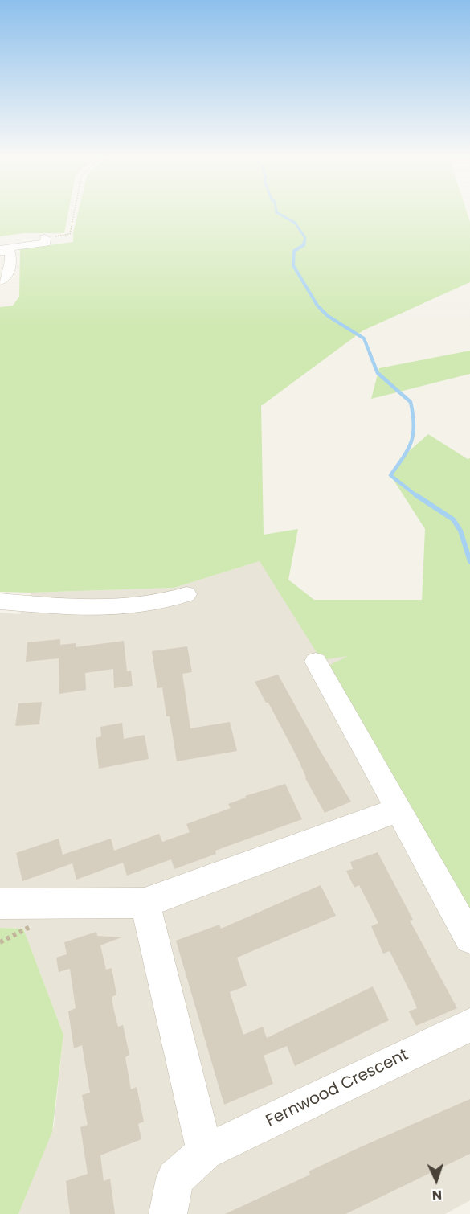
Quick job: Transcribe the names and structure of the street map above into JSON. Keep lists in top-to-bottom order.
{
  "streets": {
    "street": ["Fernwood Crescent"]
  },
  "north": "bottom"
}
